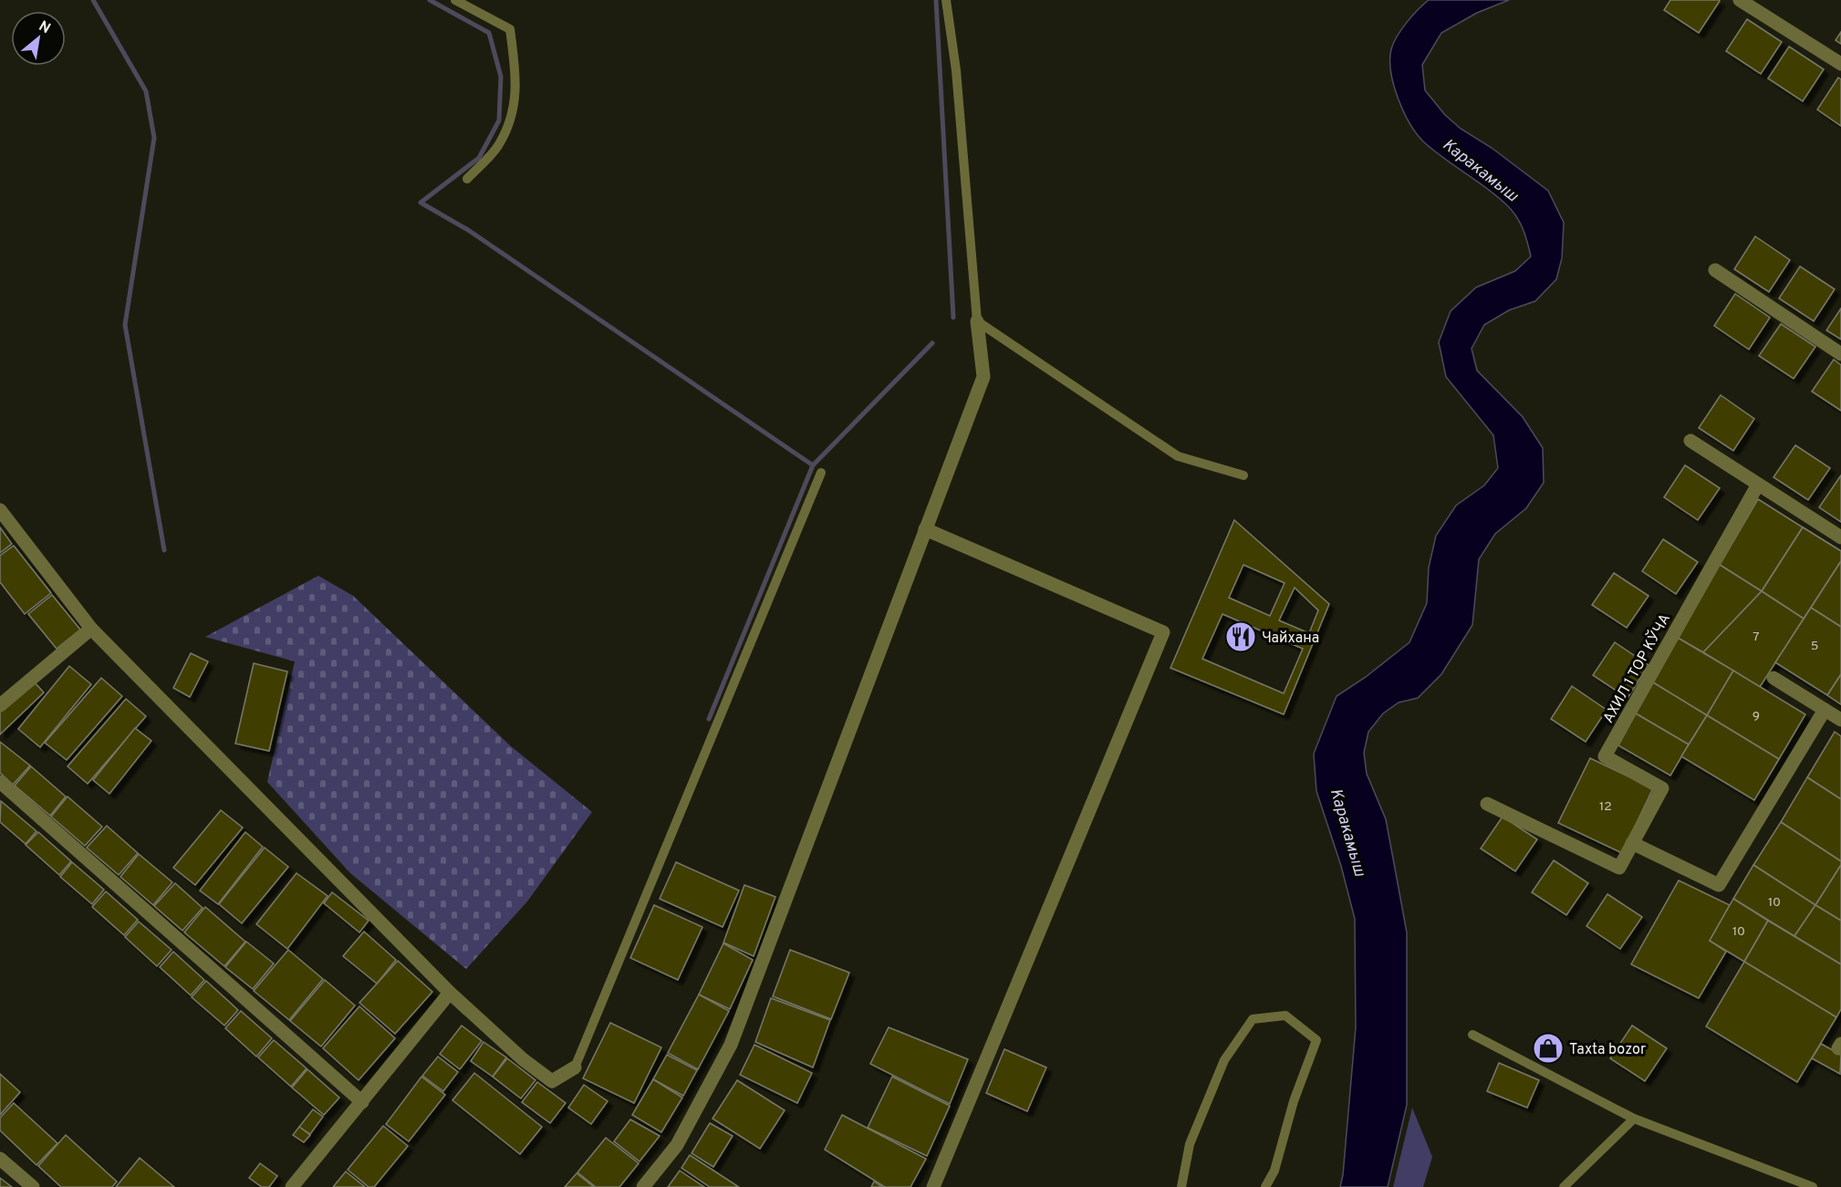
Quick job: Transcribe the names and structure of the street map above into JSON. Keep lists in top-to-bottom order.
{
  "streets": {
    "street": ["АХИЛ 1 ТОР КЎЧА"]
  },
  "water": ["Каракамыш"],
  "places": {
    "restaurant": ["Чайхана"],
    "shop": ["Taxta bozor"]
  },
  "house_numbers": [
    "7",
    "5",
    "9",
    "12",
    "10",
    "10"
  ],
  "north": "top right"
}
